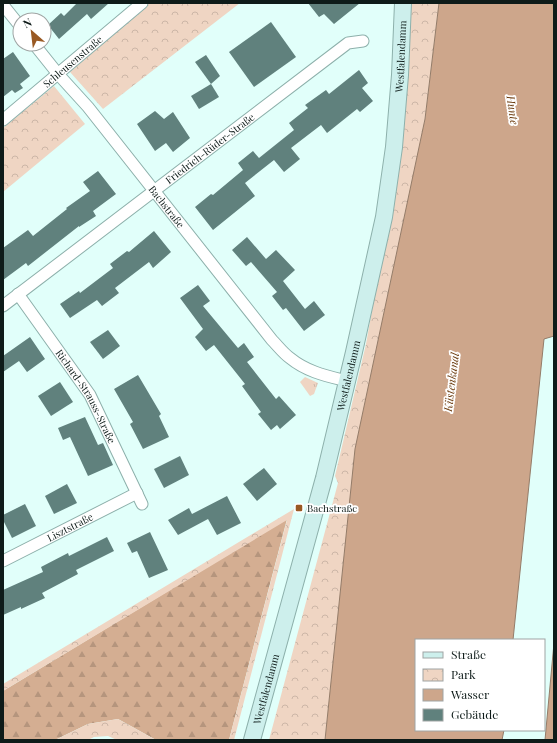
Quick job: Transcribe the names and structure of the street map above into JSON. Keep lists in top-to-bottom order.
{
  "streets": {
    "street": [
      "Westfalendamm",
      "Schleusenstraße",
      "Friedrich-Rüder-Straße",
      "Bachstraße",
      "Richard-Strauss-Straße",
      "Lisztstraße"
    ]
  },
  "crossings": [
    ["Westfalendamm", "Bachstraße"],
    ["Schleusenstraße", "Bachstraße"],
    ["Friedrich-Rüder-Straße", "Bachstraße"],
    ["Friedrich-Rüder-Straße", "Richard-Strauss-Straße"],
    ["Richard-Strauss-Straße", "Lisztstraße"]
  ],
  "water": ["Hunte", "Küstenkanal"],
  "places": {
    "transit": ["Bachstraße"]
  },
  "legend": [
    "Straße",
    "Park",
    "Wasser",
    "Gebäude"
  ],
  "north": "top left"
}
